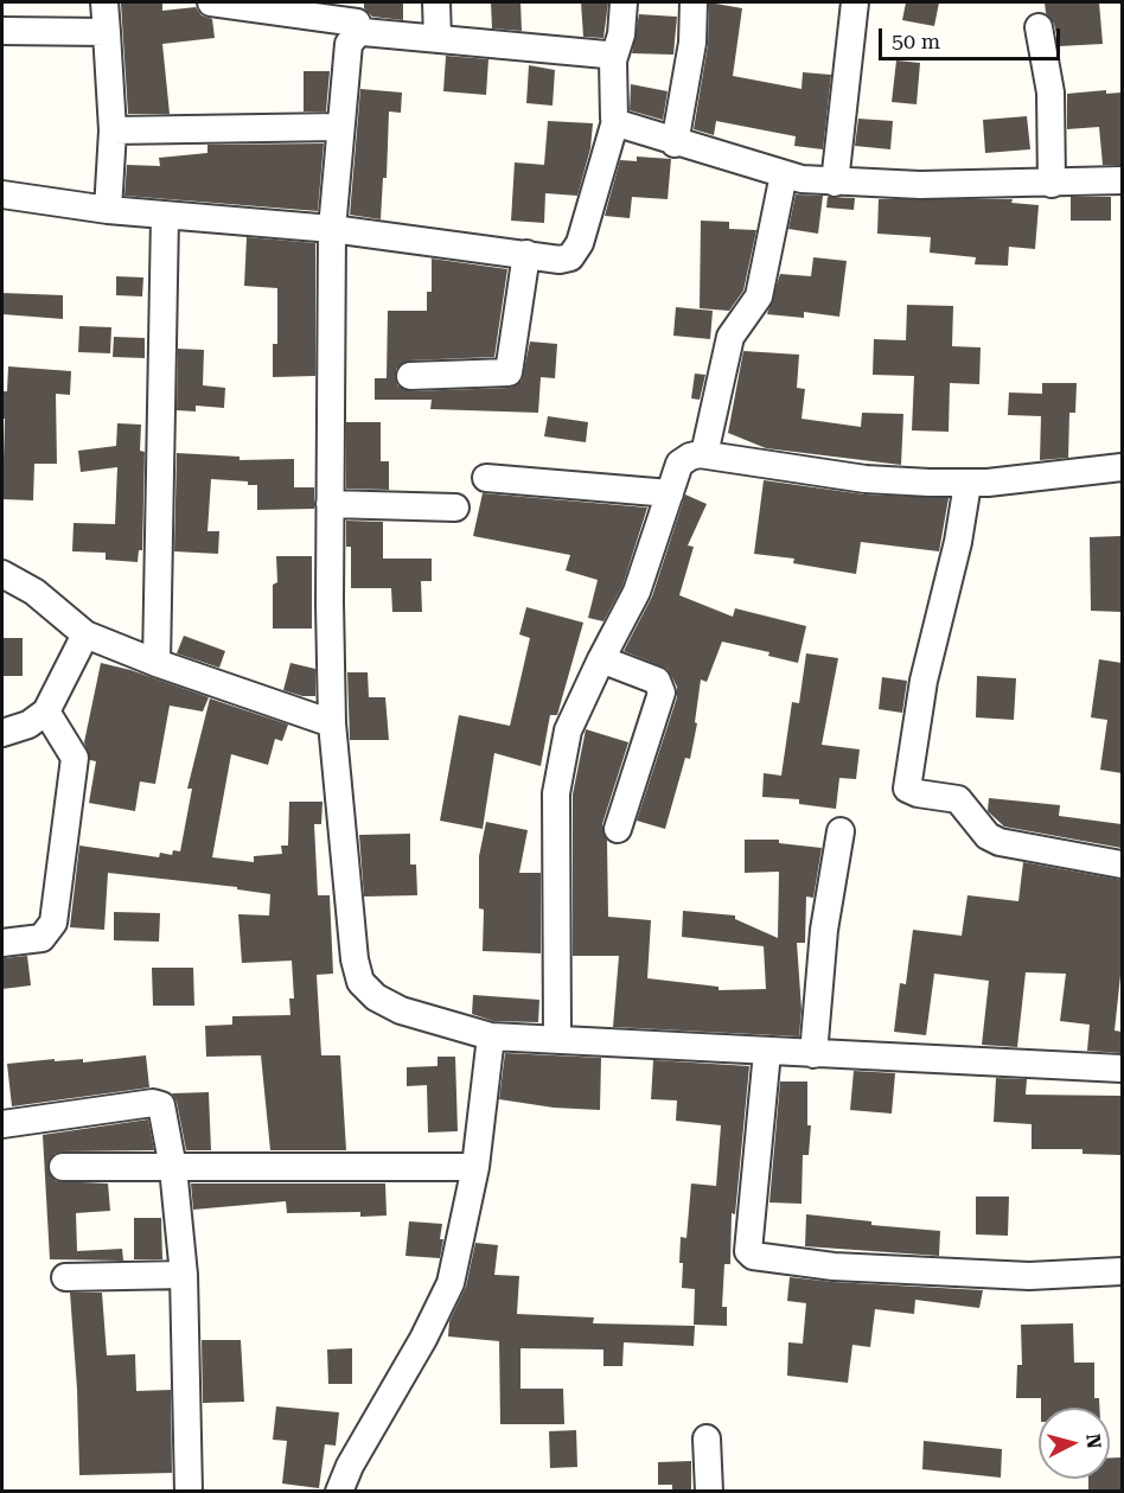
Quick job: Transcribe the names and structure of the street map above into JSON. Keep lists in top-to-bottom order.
{
  "scale_bar": "50 m",
  "north": "right"
}
